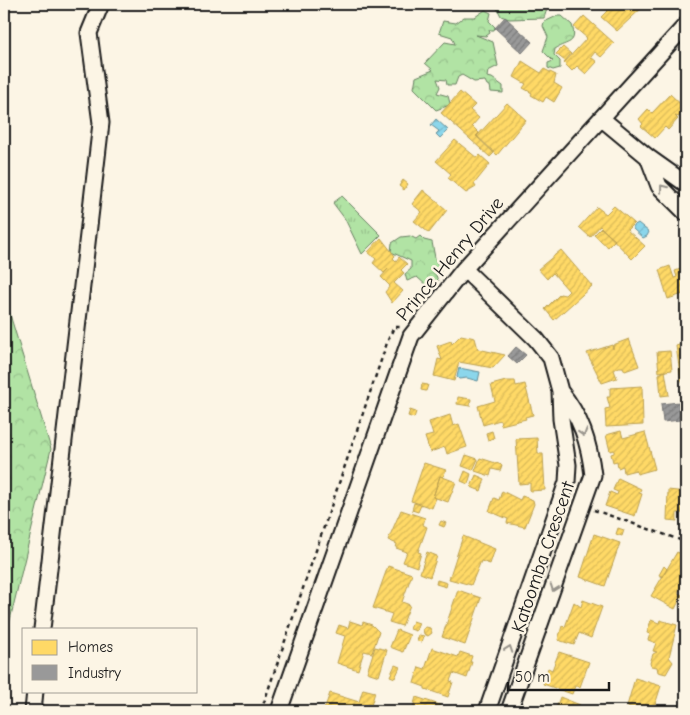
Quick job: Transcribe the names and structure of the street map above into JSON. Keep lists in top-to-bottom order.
{
  "streets": {
    "street": ["Prince Henry Drive", "Katoomba Crescent"]
  },
  "crossings": [
    ["Prince Henry Drive", "Katoomba Crescent"]
  ],
  "legend": ["Homes", "Industry"],
  "scale_bar": "50 m"
}
